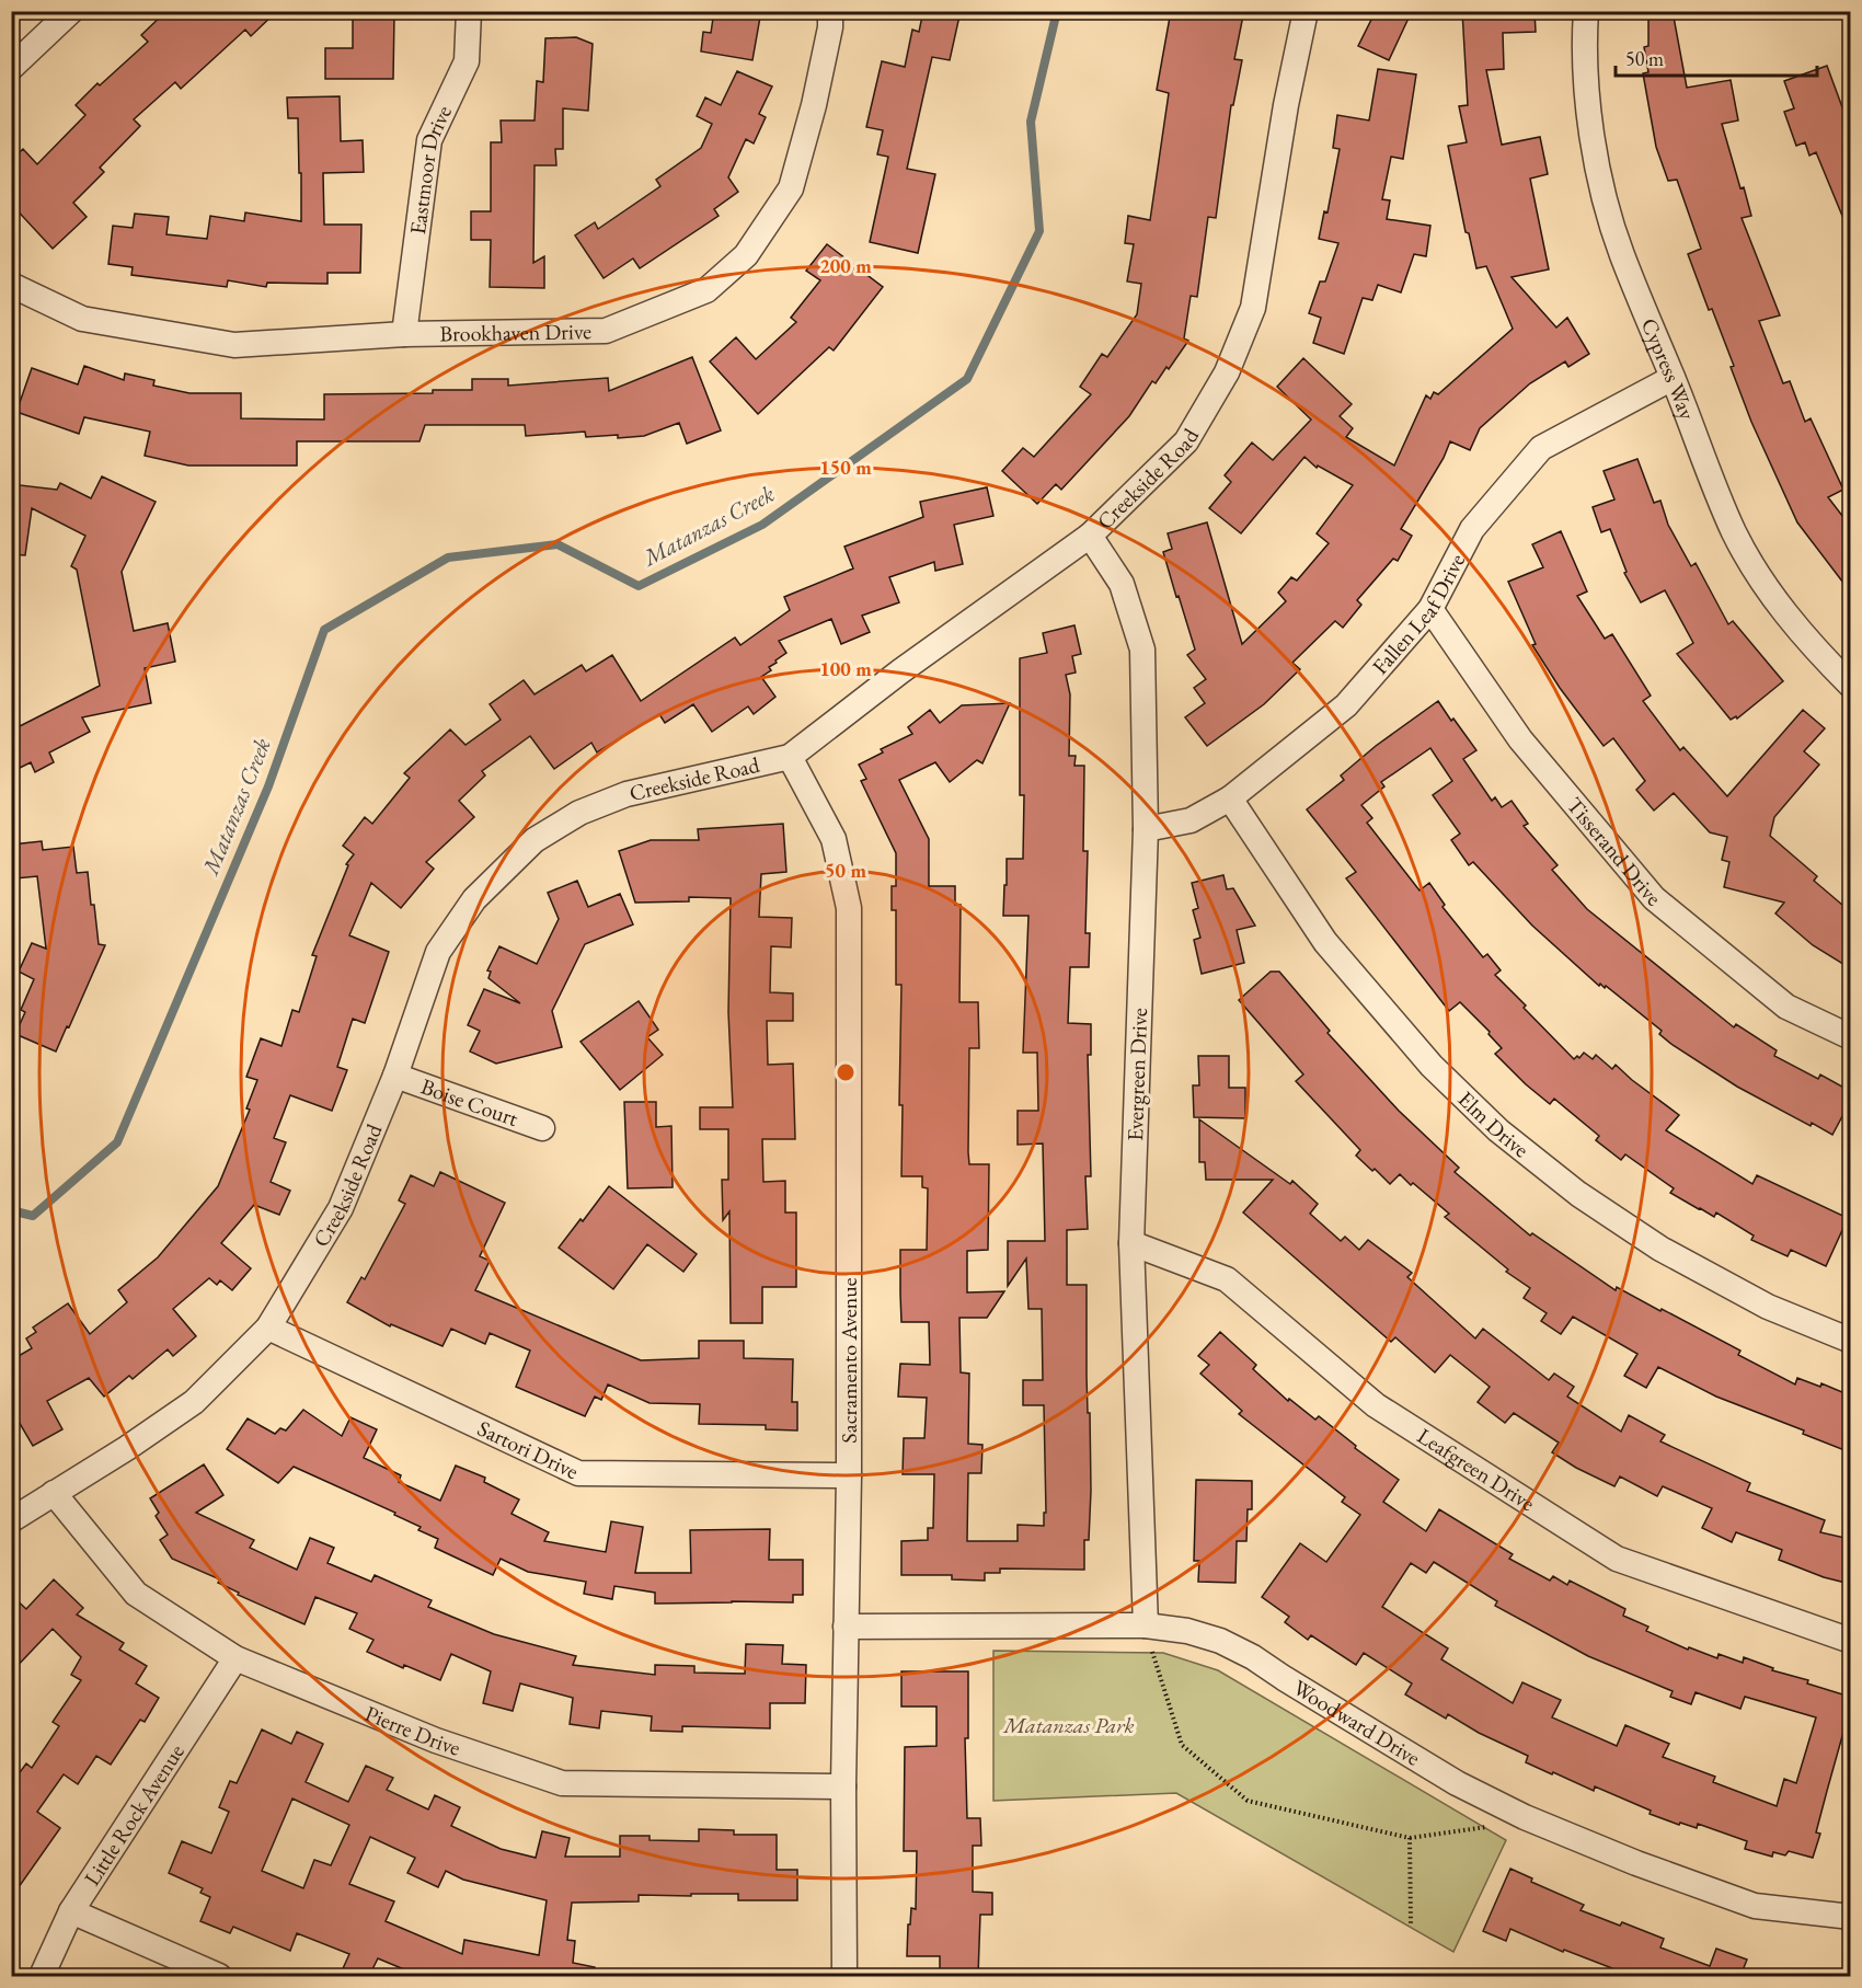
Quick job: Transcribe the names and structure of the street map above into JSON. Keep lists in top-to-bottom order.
{
  "streets": {
    "street": [
      "Eastmoor Drive",
      "Brookhaven Drive",
      "Cypress Way",
      "Creekside Road",
      "Fallen Leaf Drive",
      "Tisserand Drive",
      "Evergreen Drive",
      "Boise Court",
      "Elm Drive",
      "Sacramento Avenue",
      "Sartori Drive",
      "Leafgreen Drive",
      "Woodward Drive",
      "Pierre Drive",
      "Little Rock Avenue"
    ]
  },
  "crossings": [
    ["Eastmoor Drive", "Brookhaven Drive"],
    ["Cypress Way", "Fallen Leaf Drive"],
    ["Creekside Road", "Evergreen Drive"],
    ["Creekside Road", "Boise Court"],
    ["Creekside Road", "Sacramento Avenue"],
    ["Creekside Road", "Sartori Drive"],
    ["Creekside Road", "Pierre Drive"],
    ["Fallen Leaf Drive", "Tisserand Drive"],
    ["Fallen Leaf Drive", "Evergreen Drive"],
    ["Fallen Leaf Drive", "Elm Drive"],
    ["Evergreen Drive", "Leafgreen Drive"],
    ["Evergreen Drive", "Woodward Drive"],
    ["Sacramento Avenue", "Sartori Drive"],
    ["Sacramento Avenue", "Woodward Drive"],
    ["Sacramento Avenue", "Pierre Drive"],
    ["Pierre Drive", "Little Rock Avenue"]
  ],
  "water": ["Matanzas Creek"],
  "parks": ["Matanzas Park"],
  "scale_bar": "50 m",
  "rings": [
    "200 m",
    "150 m",
    "100 m",
    "50 m"
  ]
}
